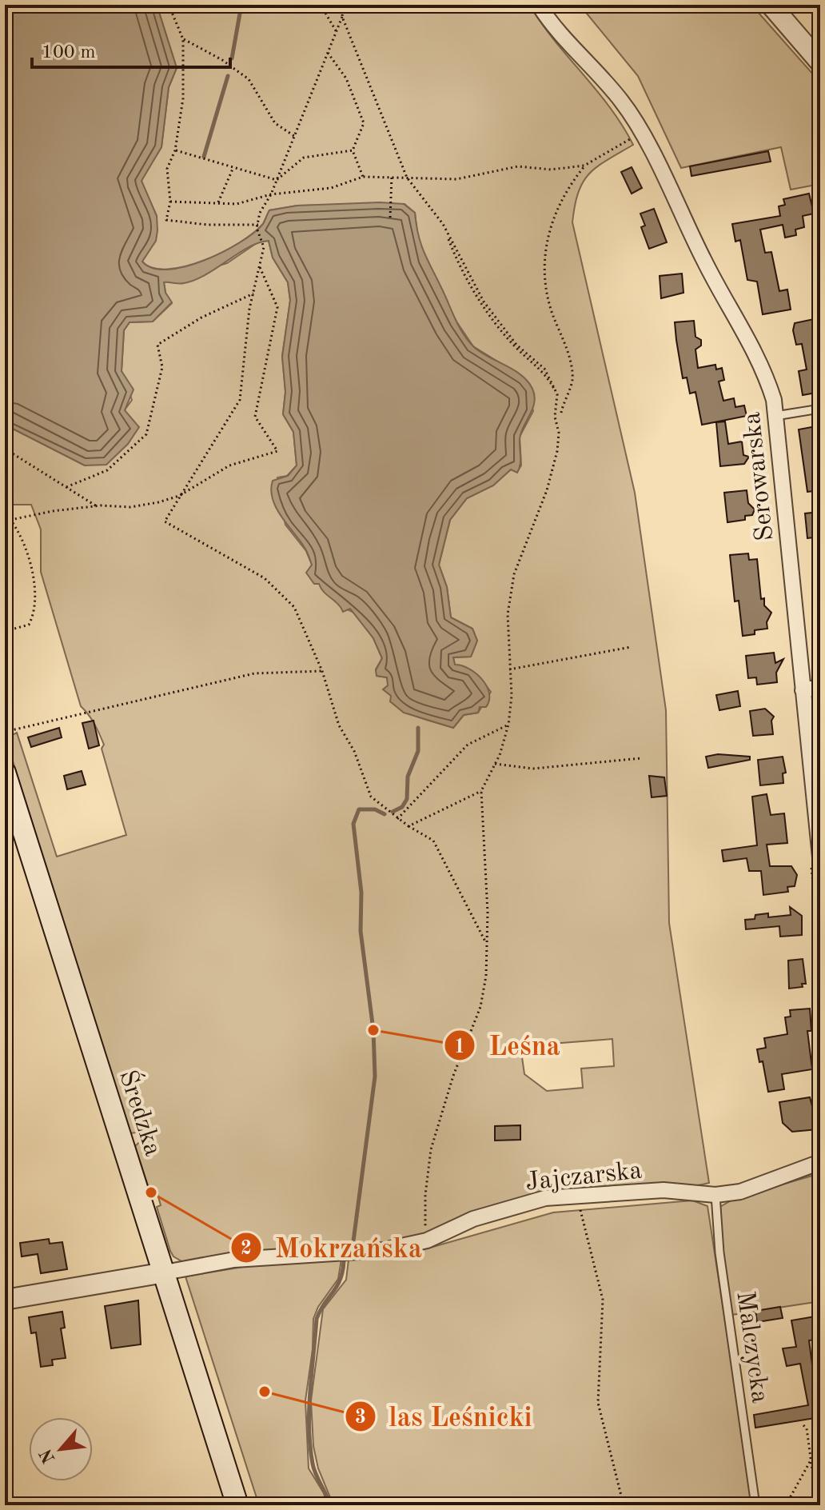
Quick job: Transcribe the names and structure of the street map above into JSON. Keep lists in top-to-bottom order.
{
  "streets": {
    "main road": ["Średzka"],
    "street": ["Serowarska", "Jajczarska"],
    "lane": ["Malczycka"]
  },
  "crossings": [
    ["Średzka", "Jajczarska"],
    ["Jajczarska", "Malczycka"]
  ],
  "places": ["Leśna", "Mokrzańska", "las Leśnicki"],
  "scale_bar": "100 m",
  "north": "bottom left"
}
